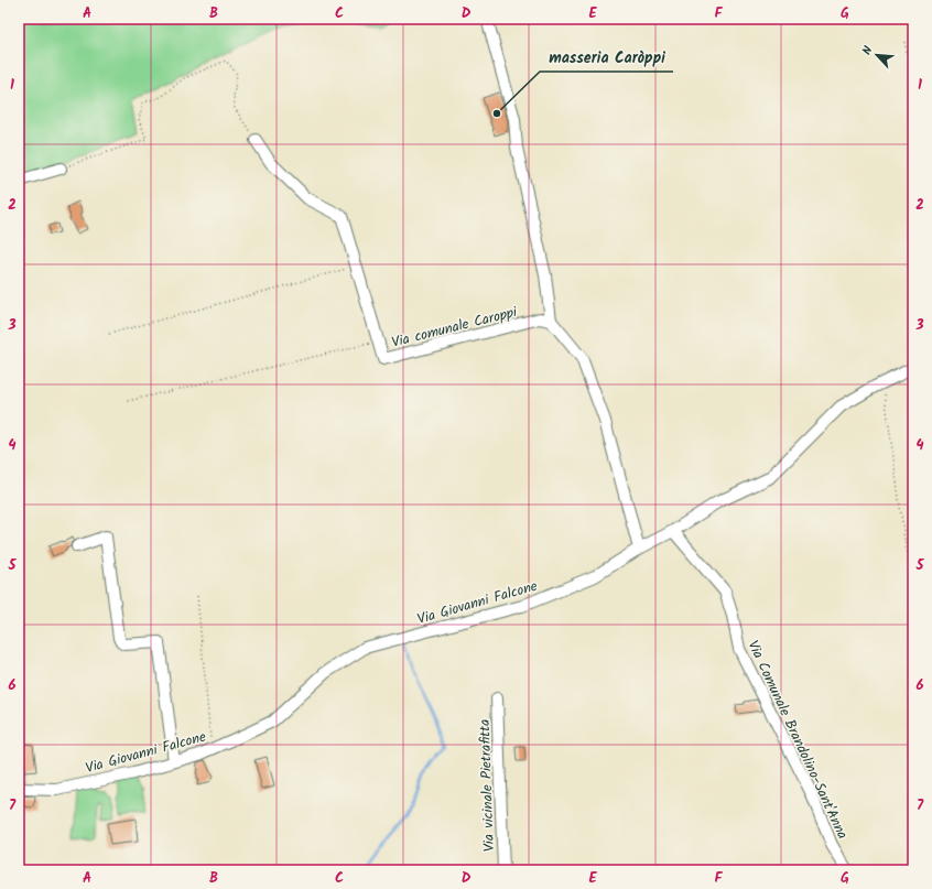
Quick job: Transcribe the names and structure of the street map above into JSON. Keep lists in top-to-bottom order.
{
  "streets": {
    "street": [
      "Via comunale Caroppi",
      "Via Giovanni Falcone",
      "Via Comunale Brandolino-Sant'Anna",
      "Via vicinale Pietrafitta"
    ]
  },
  "crossings": [
    ["Via Giovanni Falcone", "Via Comunale Brandolino-Sant'Anna"]
  ],
  "places": ["masseria Caròppi"],
  "north": "top left",
  "grid": {
    "columns": [
      "A",
      "B",
      "C",
      "D",
      "E",
      "F",
      "G"
    ],
    "rows": [
      "1",
      "2",
      "3",
      "4",
      "5",
      "6",
      "7"
    ]
  }
}
